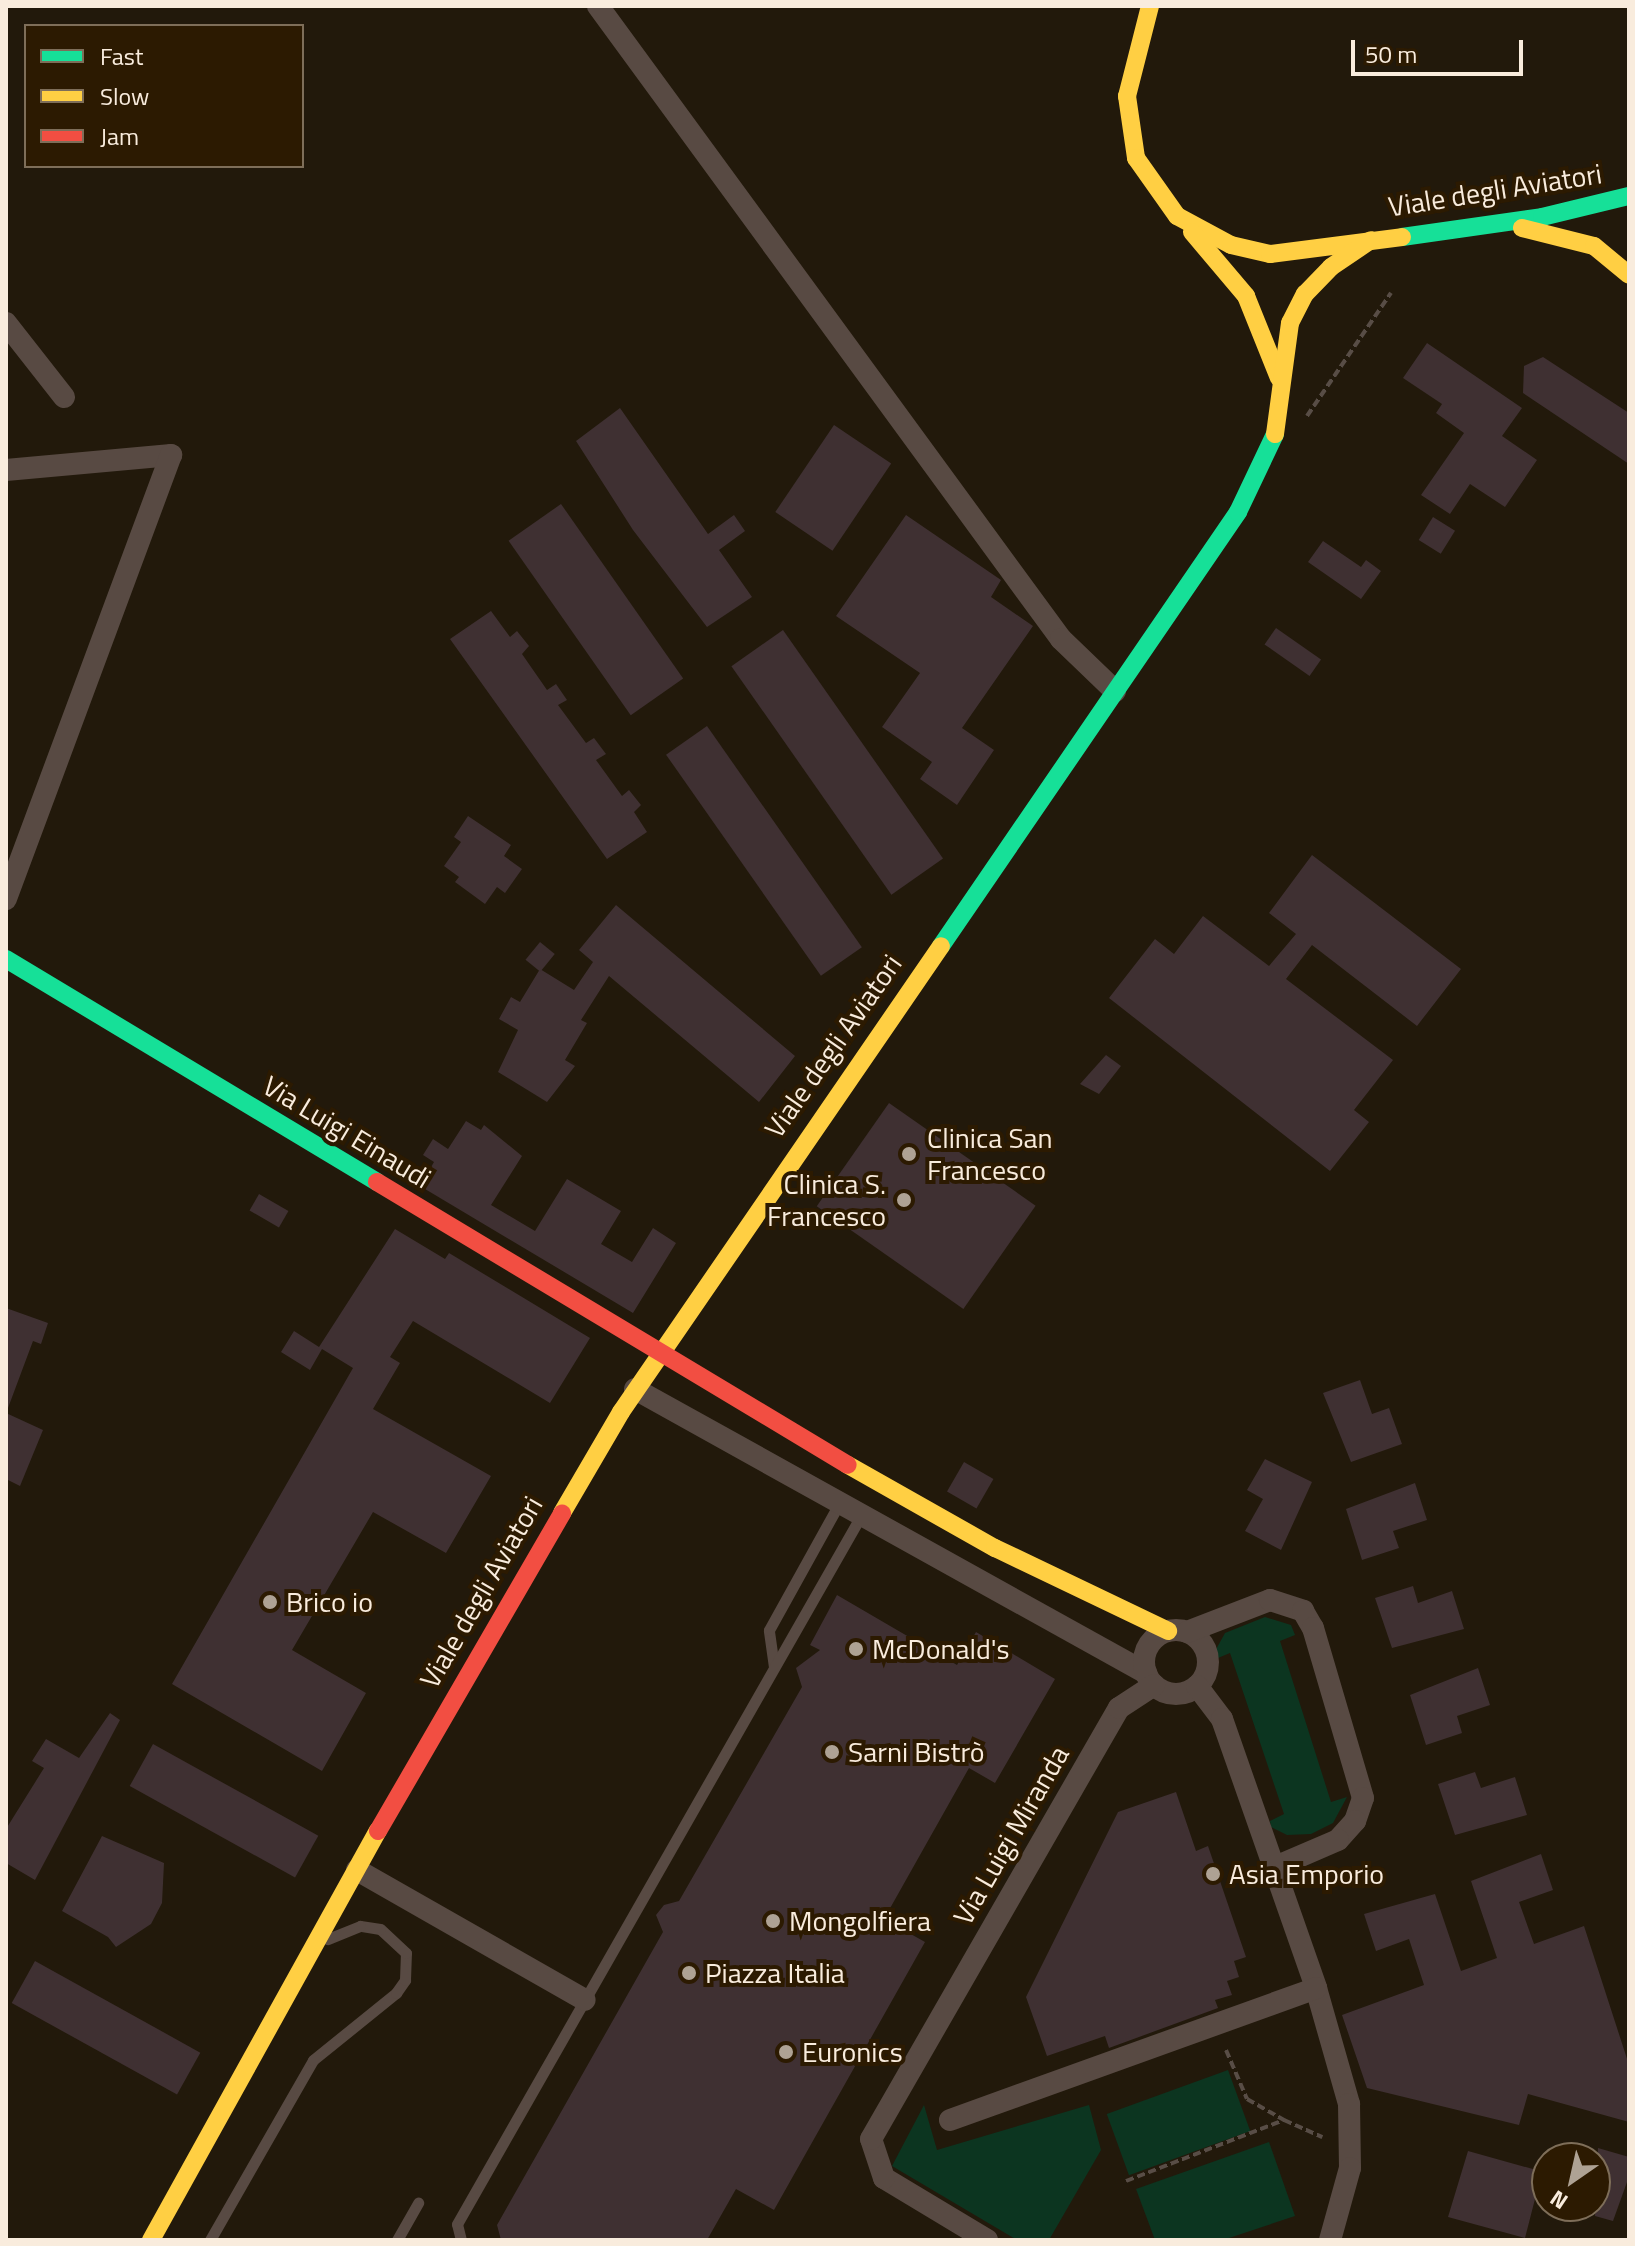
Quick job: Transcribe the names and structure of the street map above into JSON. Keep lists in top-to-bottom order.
{
  "streets": {
    "main road": ["Viale degli Aviatori", "Via Luigi Einaudi"],
    "street": ["Via Luigi Miranda"]
  },
  "crossings": [
    ["Viale degli Aviatori", "Via Luigi Einaudi"]
  ],
  "places": [
    "Clinica San Francesco",
    "Clinica S. Francesco",
    "Brico io",
    "McDonald's",
    "Sarni Bistrò",
    "Asia Emporio",
    "Mongolfiera",
    "Piazza Italia",
    "Euronics"
  ],
  "legend": ["Fast", "Slow", "Jam"],
  "scale_bar": "50 m",
  "north": "bottom left"
}
